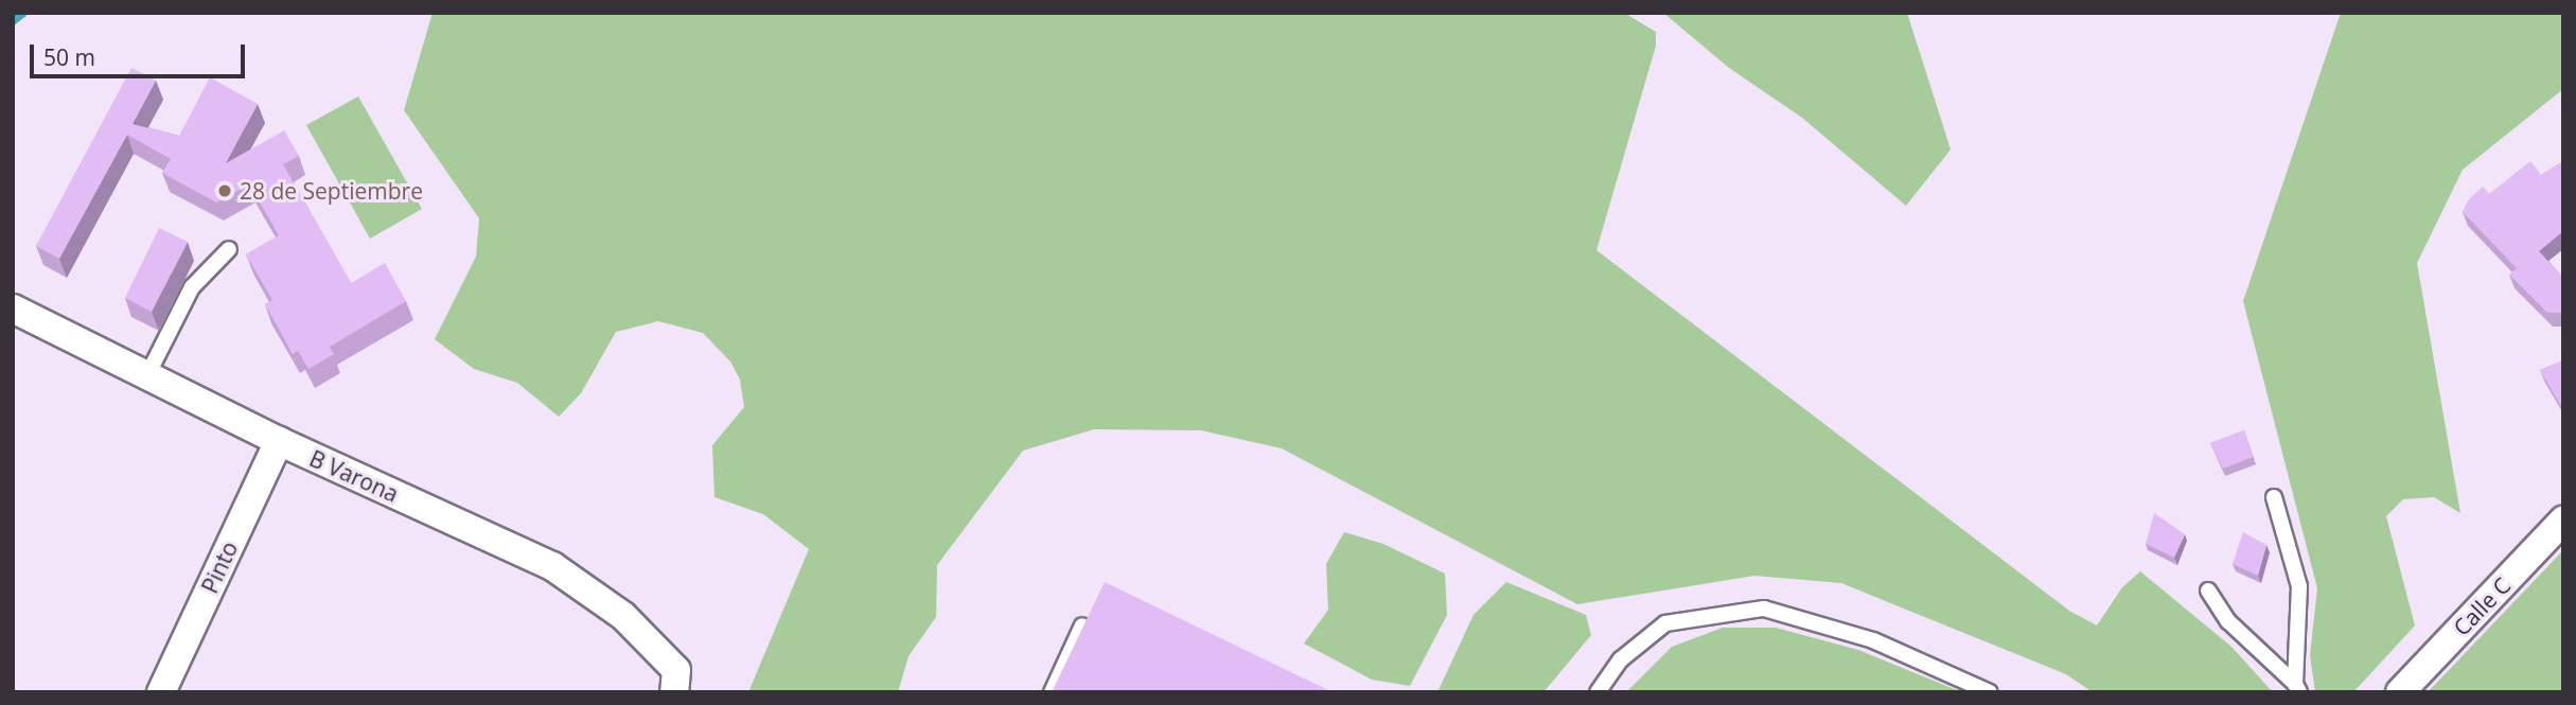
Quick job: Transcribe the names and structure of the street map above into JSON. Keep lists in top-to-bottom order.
{
  "streets": {
    "street": ["B Varona", "Pinto", "Calle C"]
  },
  "crossings": [
    ["B Varona", "Pinto"]
  ],
  "places": ["28 de Septiembre"],
  "scale_bar": "50 m"
}
